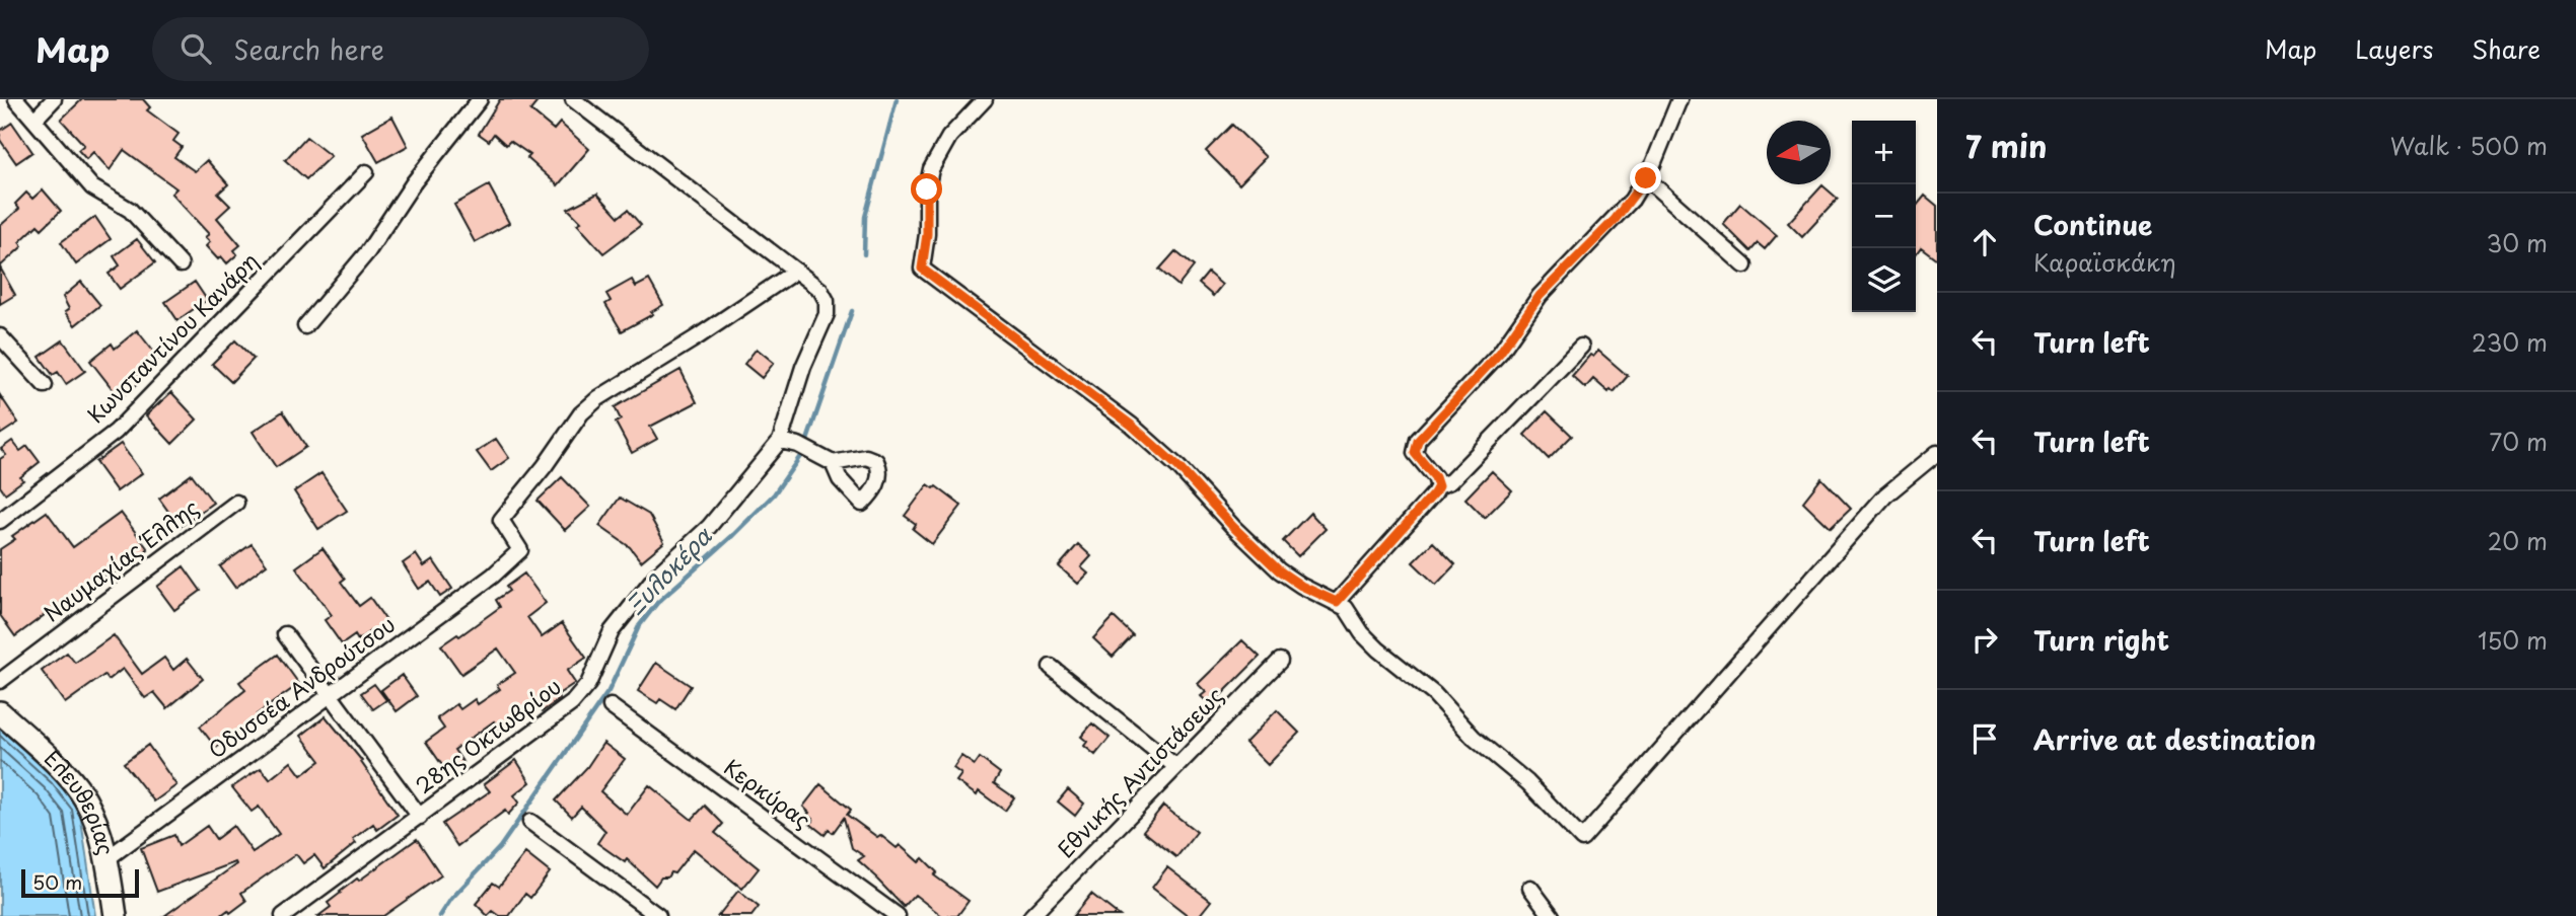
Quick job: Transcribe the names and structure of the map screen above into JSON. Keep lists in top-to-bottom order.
{
  "streets": {
    "street": [
      "Κωνσταντίνου Κανάρη",
      "Ναυμαχίας Έλλης",
      "Οδυσσέα Ανδρούτσου",
      "28ης Οκτωβρίου",
      "Εθνικής Αντιστάσεως",
      "Κερκύρας",
      "Ελευθερίας"
    ]
  },
  "crossings": [
    ["Οδυσσέα Ανδρούτσου", "28ης Οκτωβρίου"],
    ["Οδυσσέα Ανδρούτσου", "Ελευθερίας"]
  ],
  "water": ["Ξυλοκέρα"],
  "scale_bar": "50 m",
  "north": "left",
  "page": {
    "header": "Map",
    "search": "Search here",
    "nav": ["Map", "Layers", "Share"],
    "heading": ["7 min", "Walk · 500 m"],
    "map_buttons": ["+", "−"],
    "list": [
      ["Continue", "Καραϊσκάκη", "30 m"],
      ["Turn left", "230 m"],
      ["Turn left", "70 m"],
      ["Turn left", "20 m"],
      ["Turn right", "150 m"],
      "Arrive at destination"
    ],
    "scale": "50 m"
  }
}
